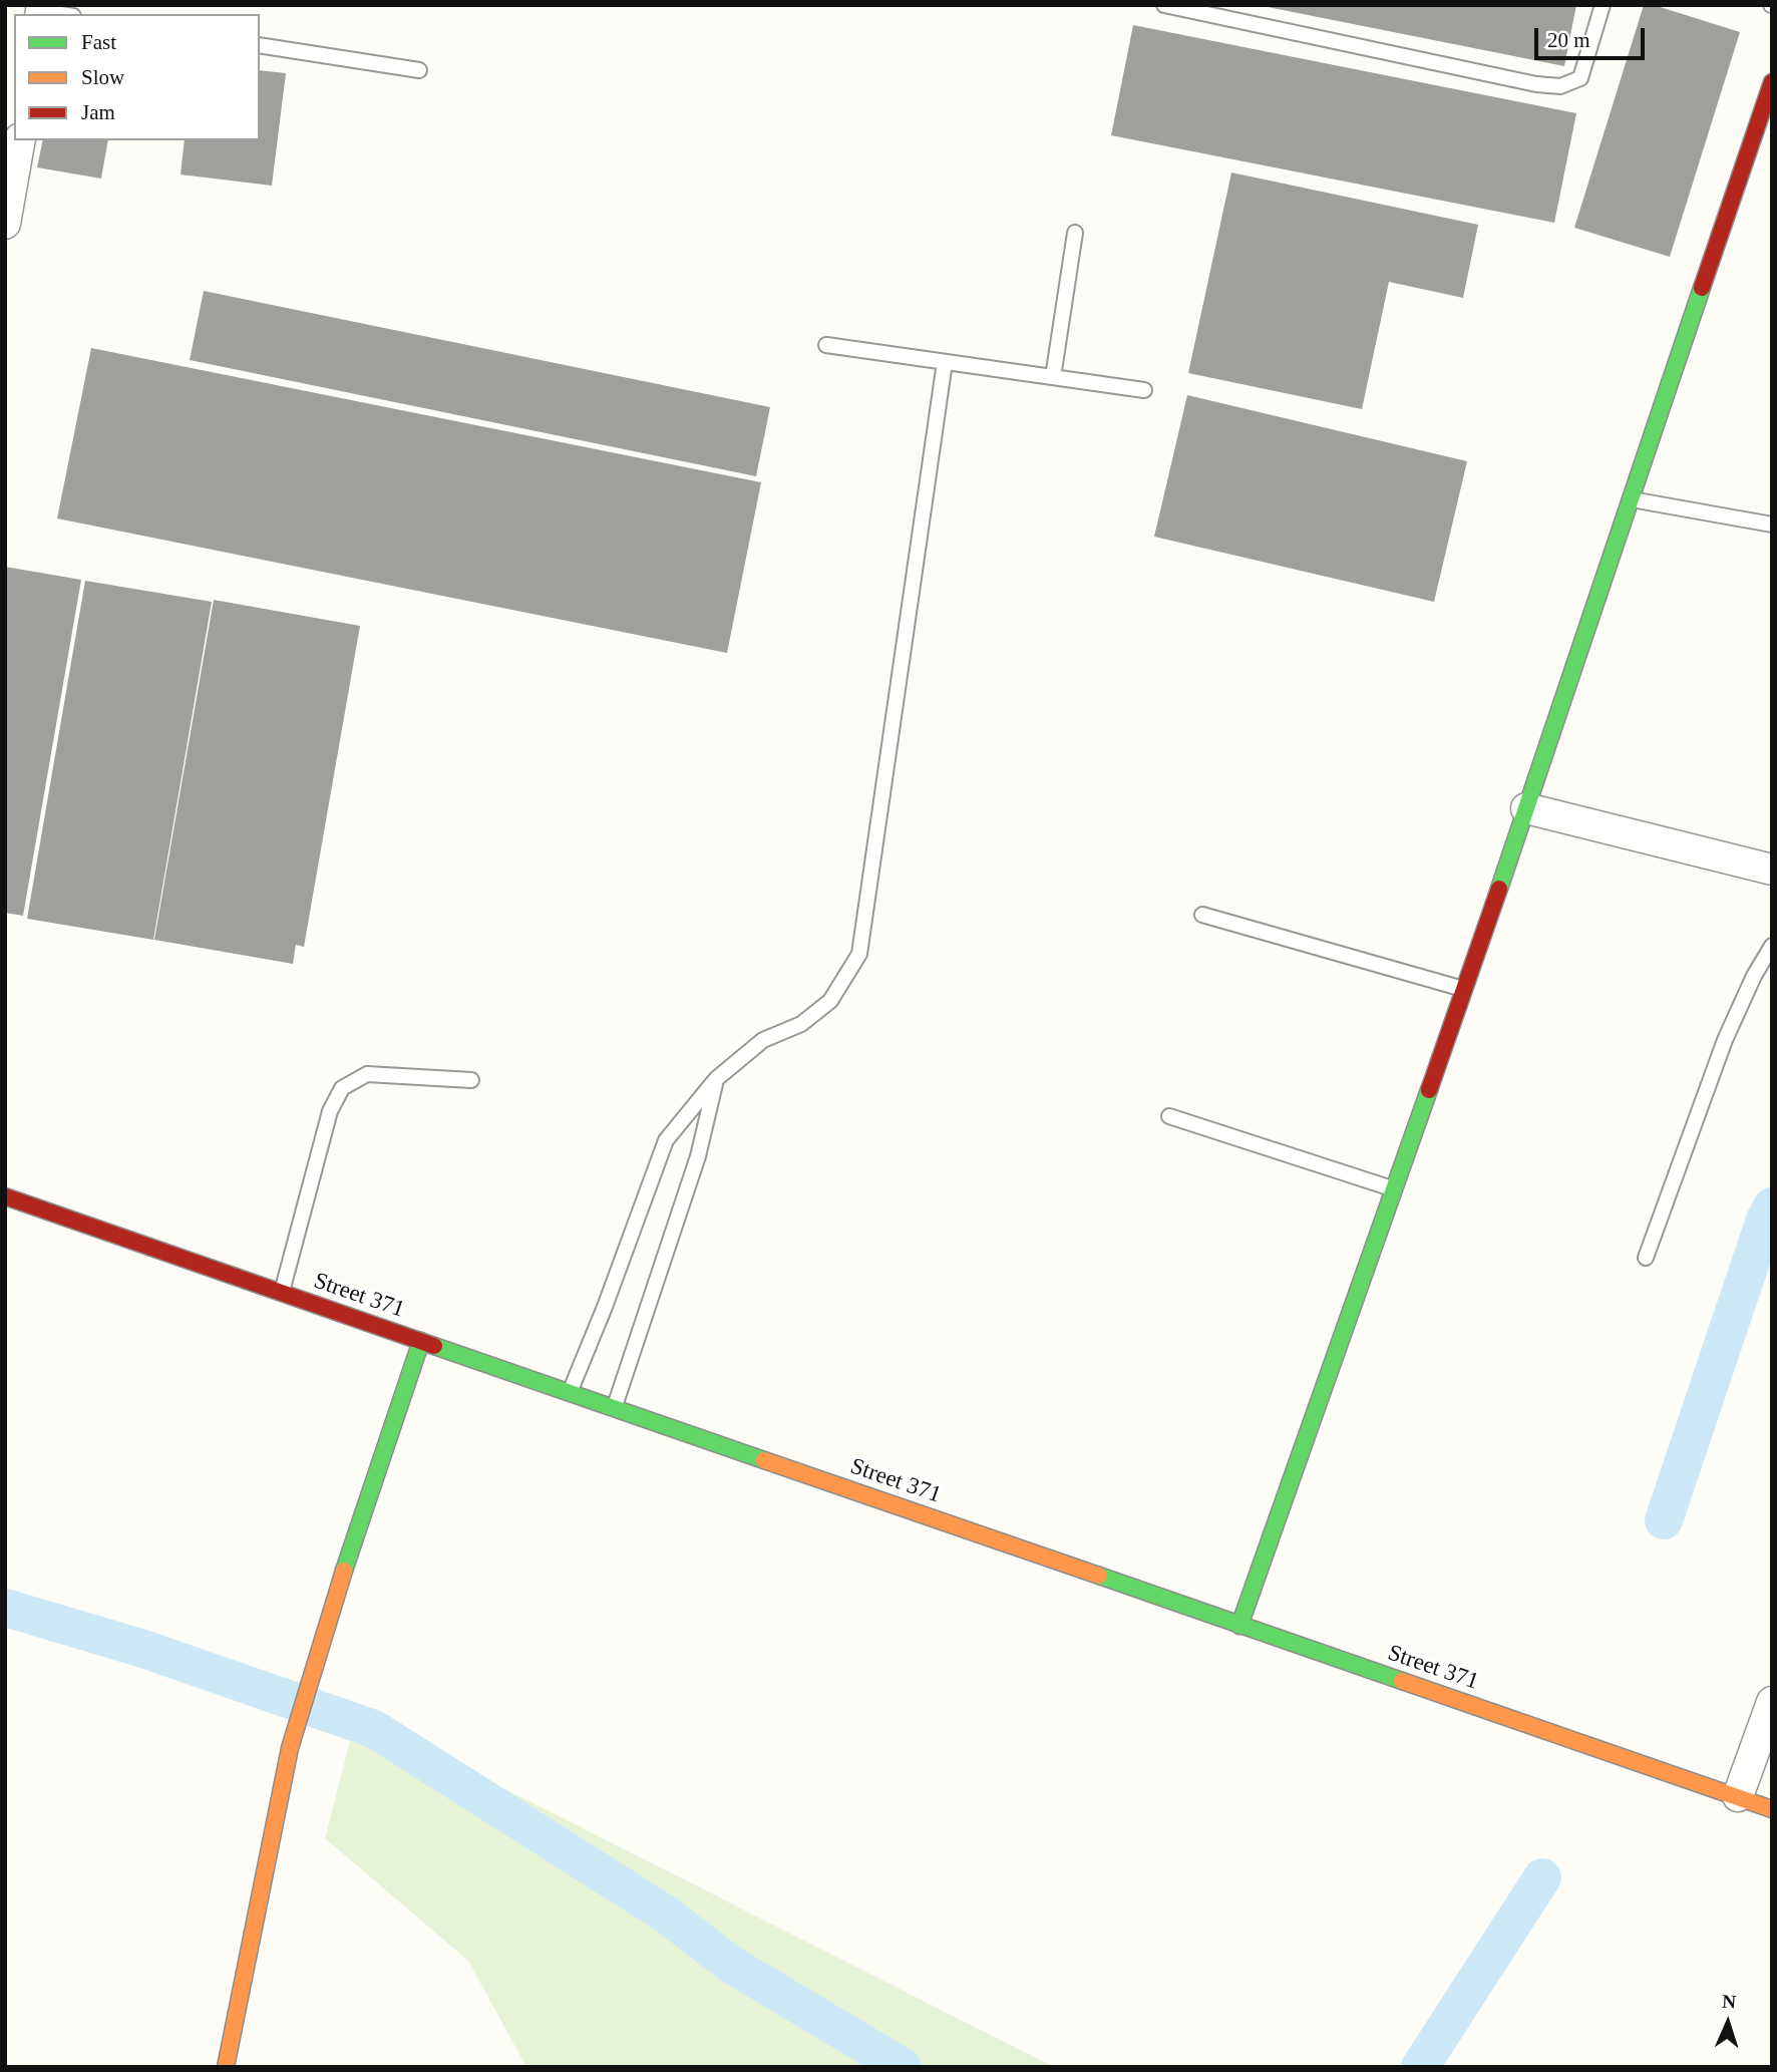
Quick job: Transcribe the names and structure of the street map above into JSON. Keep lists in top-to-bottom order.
{
  "streets": {
    "street": ["Street 371"]
  },
  "legend": ["Fast", "Slow", "Jam"],
  "scale_bar": "20 m",
  "north": "top"
}
